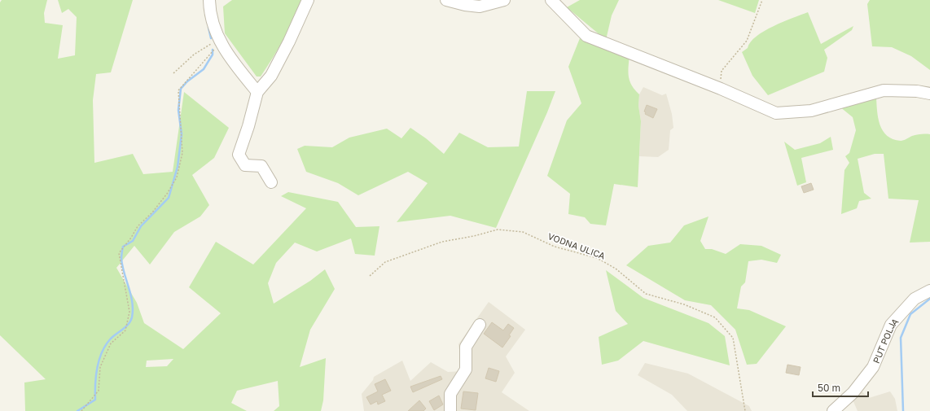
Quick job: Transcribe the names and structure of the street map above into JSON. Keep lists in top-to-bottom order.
{
  "streets": {
    "street": ["PUT POLJA"],
    "path": ["VODNA ULICA"]
  },
  "scale_bar": "50 m"
}
